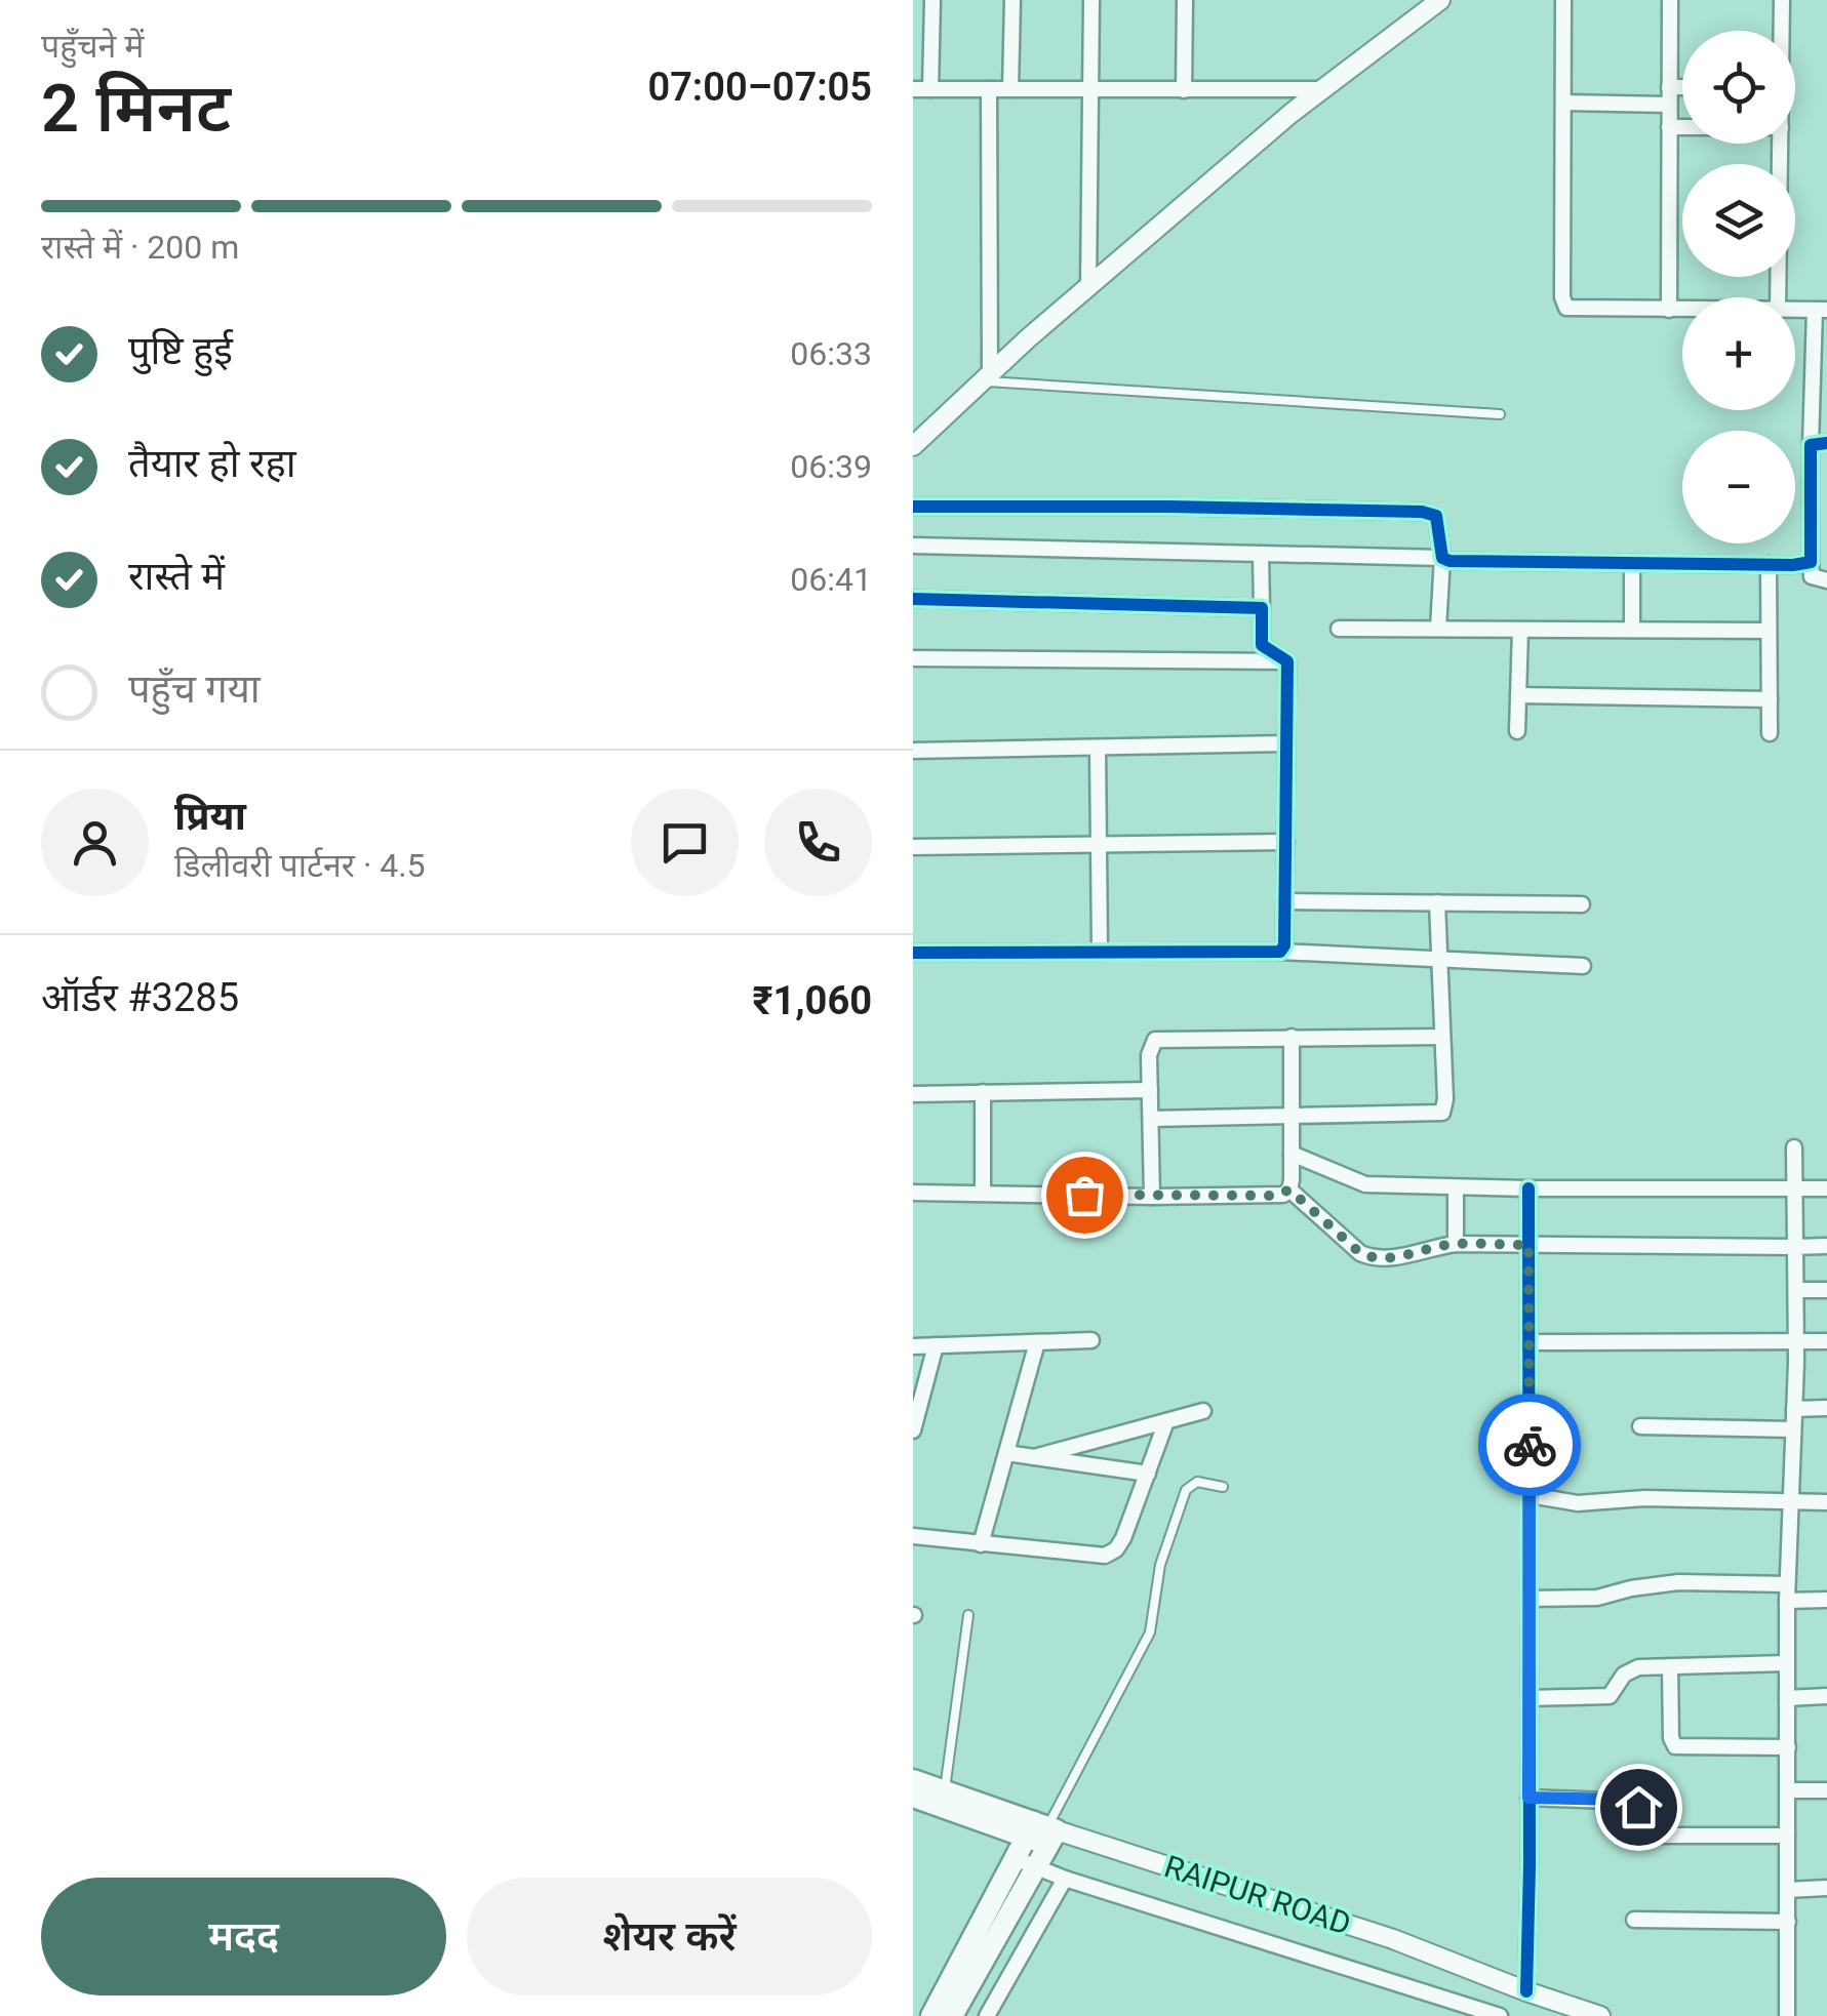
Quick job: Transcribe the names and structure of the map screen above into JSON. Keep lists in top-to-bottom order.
{
  "streets": {
    "main road": ["RAIPUR ROAD"]
  },
  "page": {
    "heading": ["2 मिनट", "पहुँचने में", "07:00–07:05"],
    "panel": [
      "प्रिया",
      "डिलीवरी पार्टनर · 4.5",
      "ऑर्डर #3285",
      "₹1,060"
    ],
    "map_buttons": ["+", "−"],
    "bar": "रास्ते में · 200 m",
    "list": [
      ["पुष्टि हुई", "06:33"],
      ["तैयार हो रहा", "06:39"],
      ["रास्ते में", "06:41"],
      "पहुँच गया"
    ],
    "buttons": ["मदद", "शेयर करें"]
  }
}
